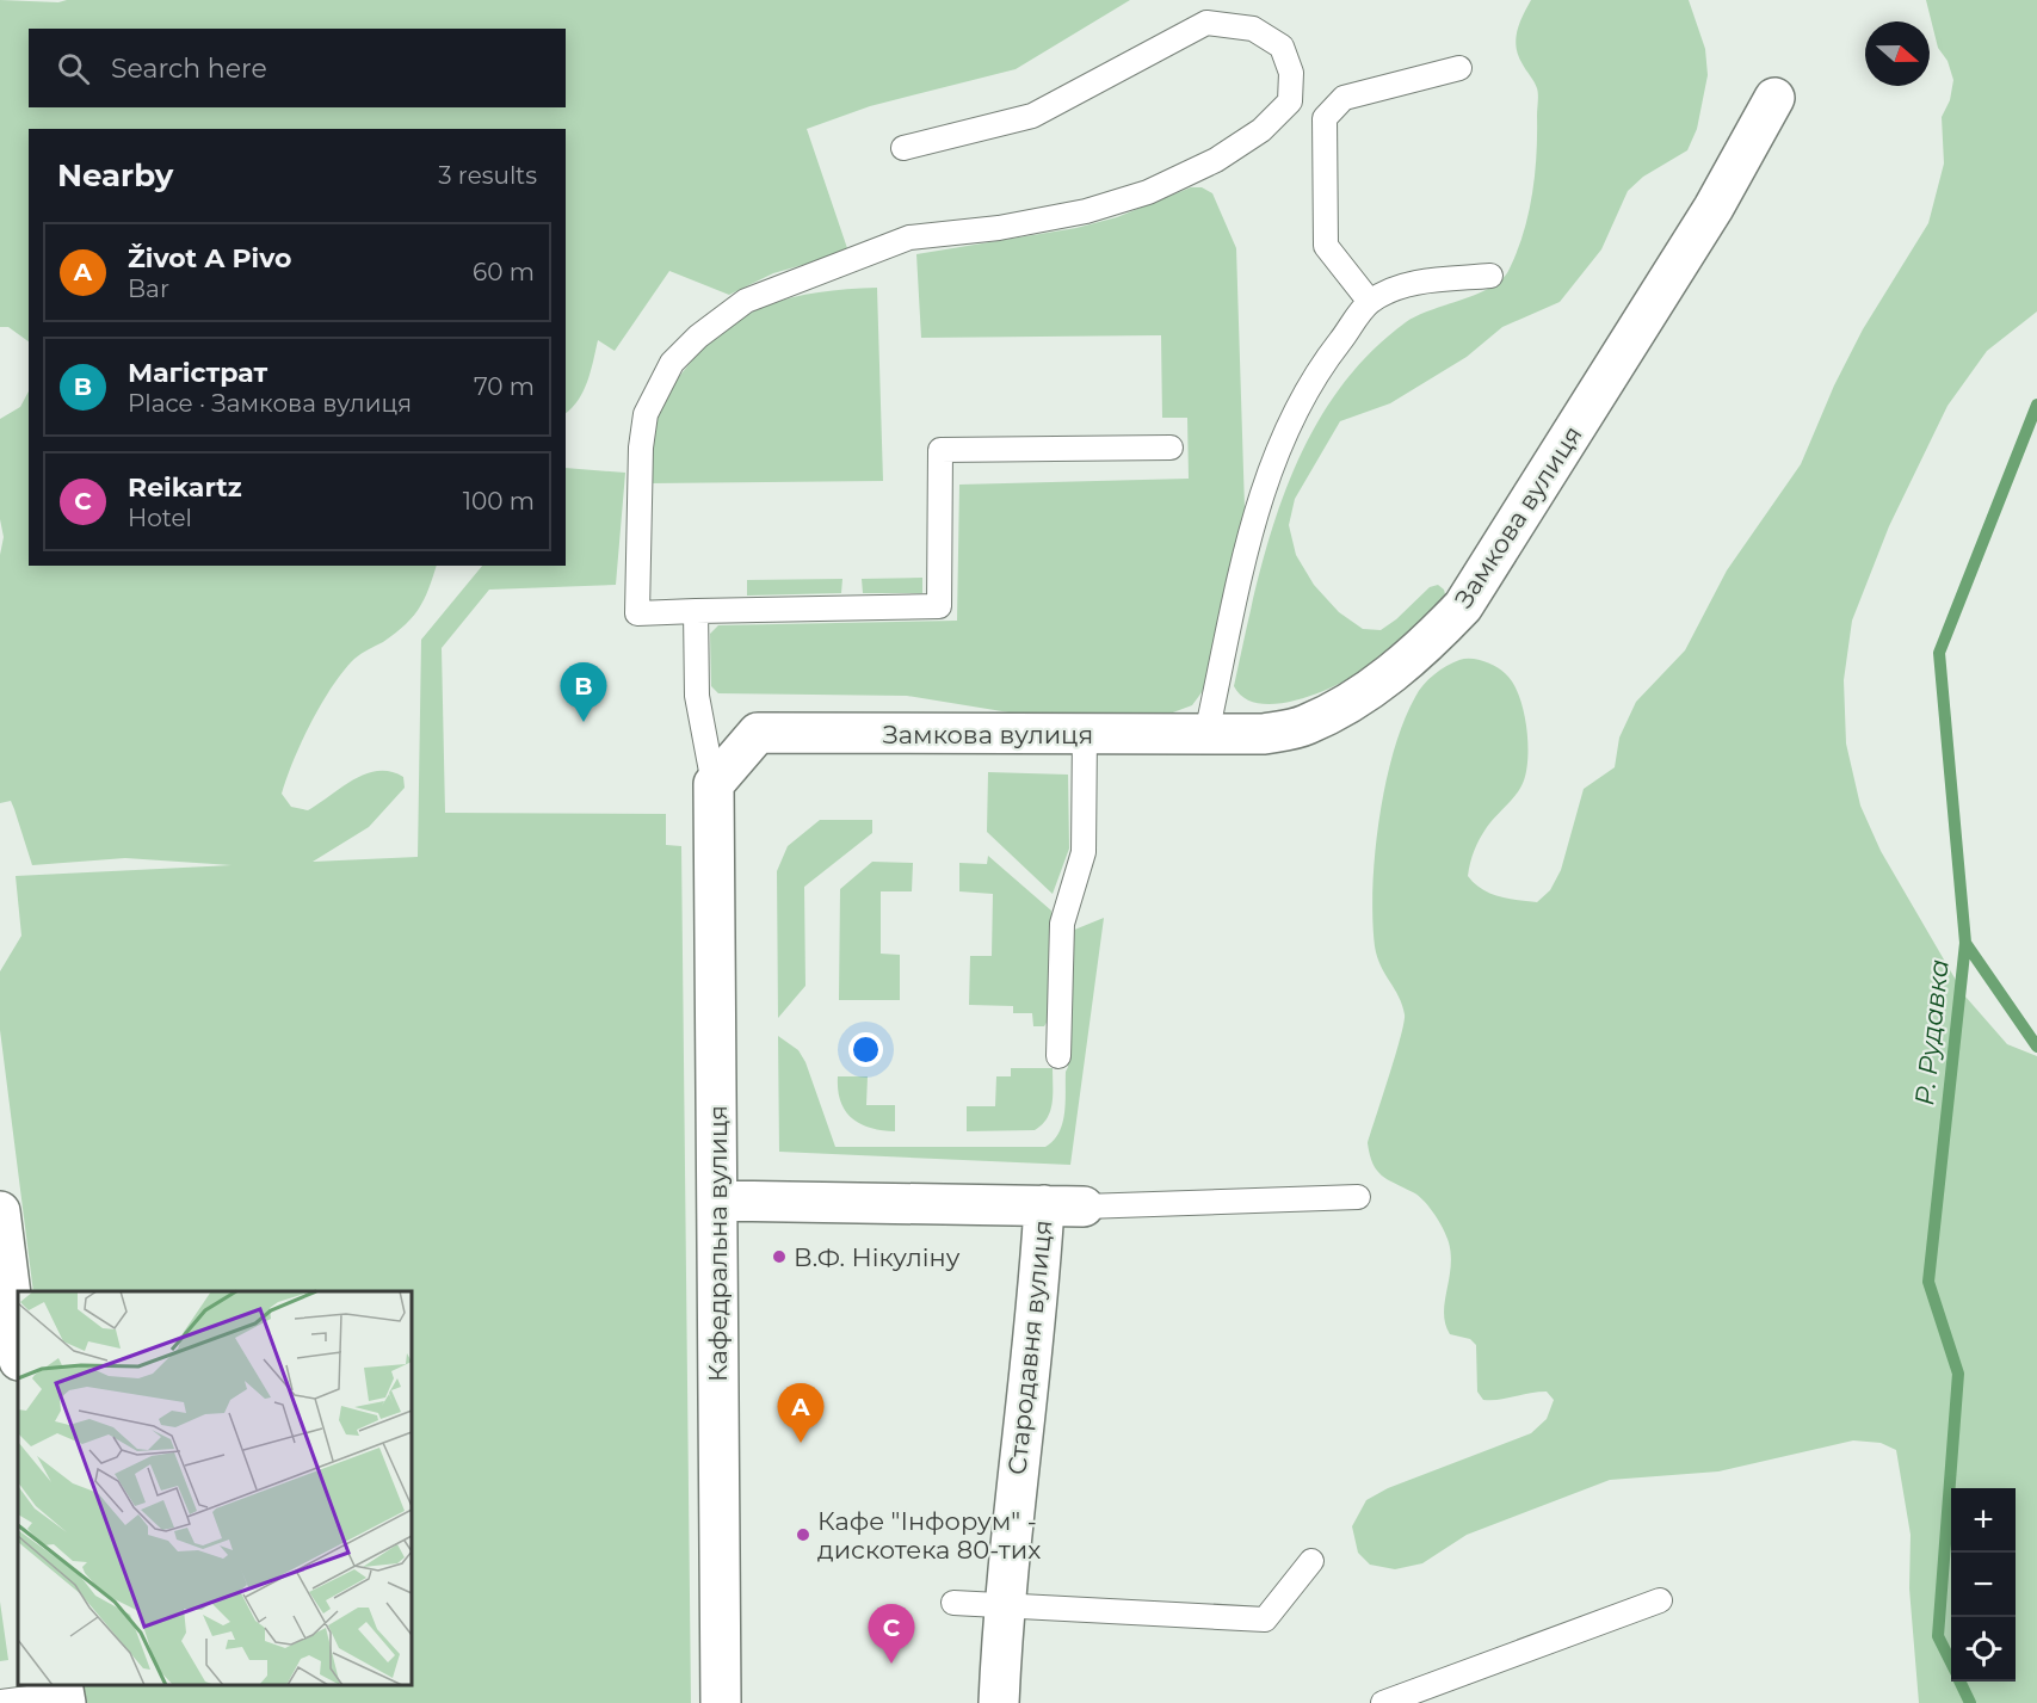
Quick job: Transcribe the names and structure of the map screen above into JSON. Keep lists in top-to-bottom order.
{
  "streets": {
    "street": ["Замкова вулиця", "Кафедральна вулиця", "Стародавня вулиця"]
  },
  "crossings": [
    ["Замкова вулиця", "Кафедральна вулиця"]
  ],
  "water": ["Р. Рудавка"],
  "places": ["В.Ф. Нікуліну", "Кафе \"Інфорум\" - дискотека 80-тих"],
  "north": "right",
  "page": {
    "search": "Search here",
    "heading": ["Nearby", "3 results"],
    "list": [
      {
        "mark": "A",
        "name": "Život A Pivo",
        "note": "Bar",
        "value": "60 m"
      },
      {
        "mark": "B",
        "name": "Магістрат",
        "note": "Place · Замкова вулиця",
        "value": "70 m"
      },
      {
        "mark": "C",
        "name": "Reikartz",
        "note": "Hotel",
        "value": "100 m"
      }
    ],
    "pins": ["B", "A", "C"],
    "map_buttons": ["+", "−"]
  }
}
